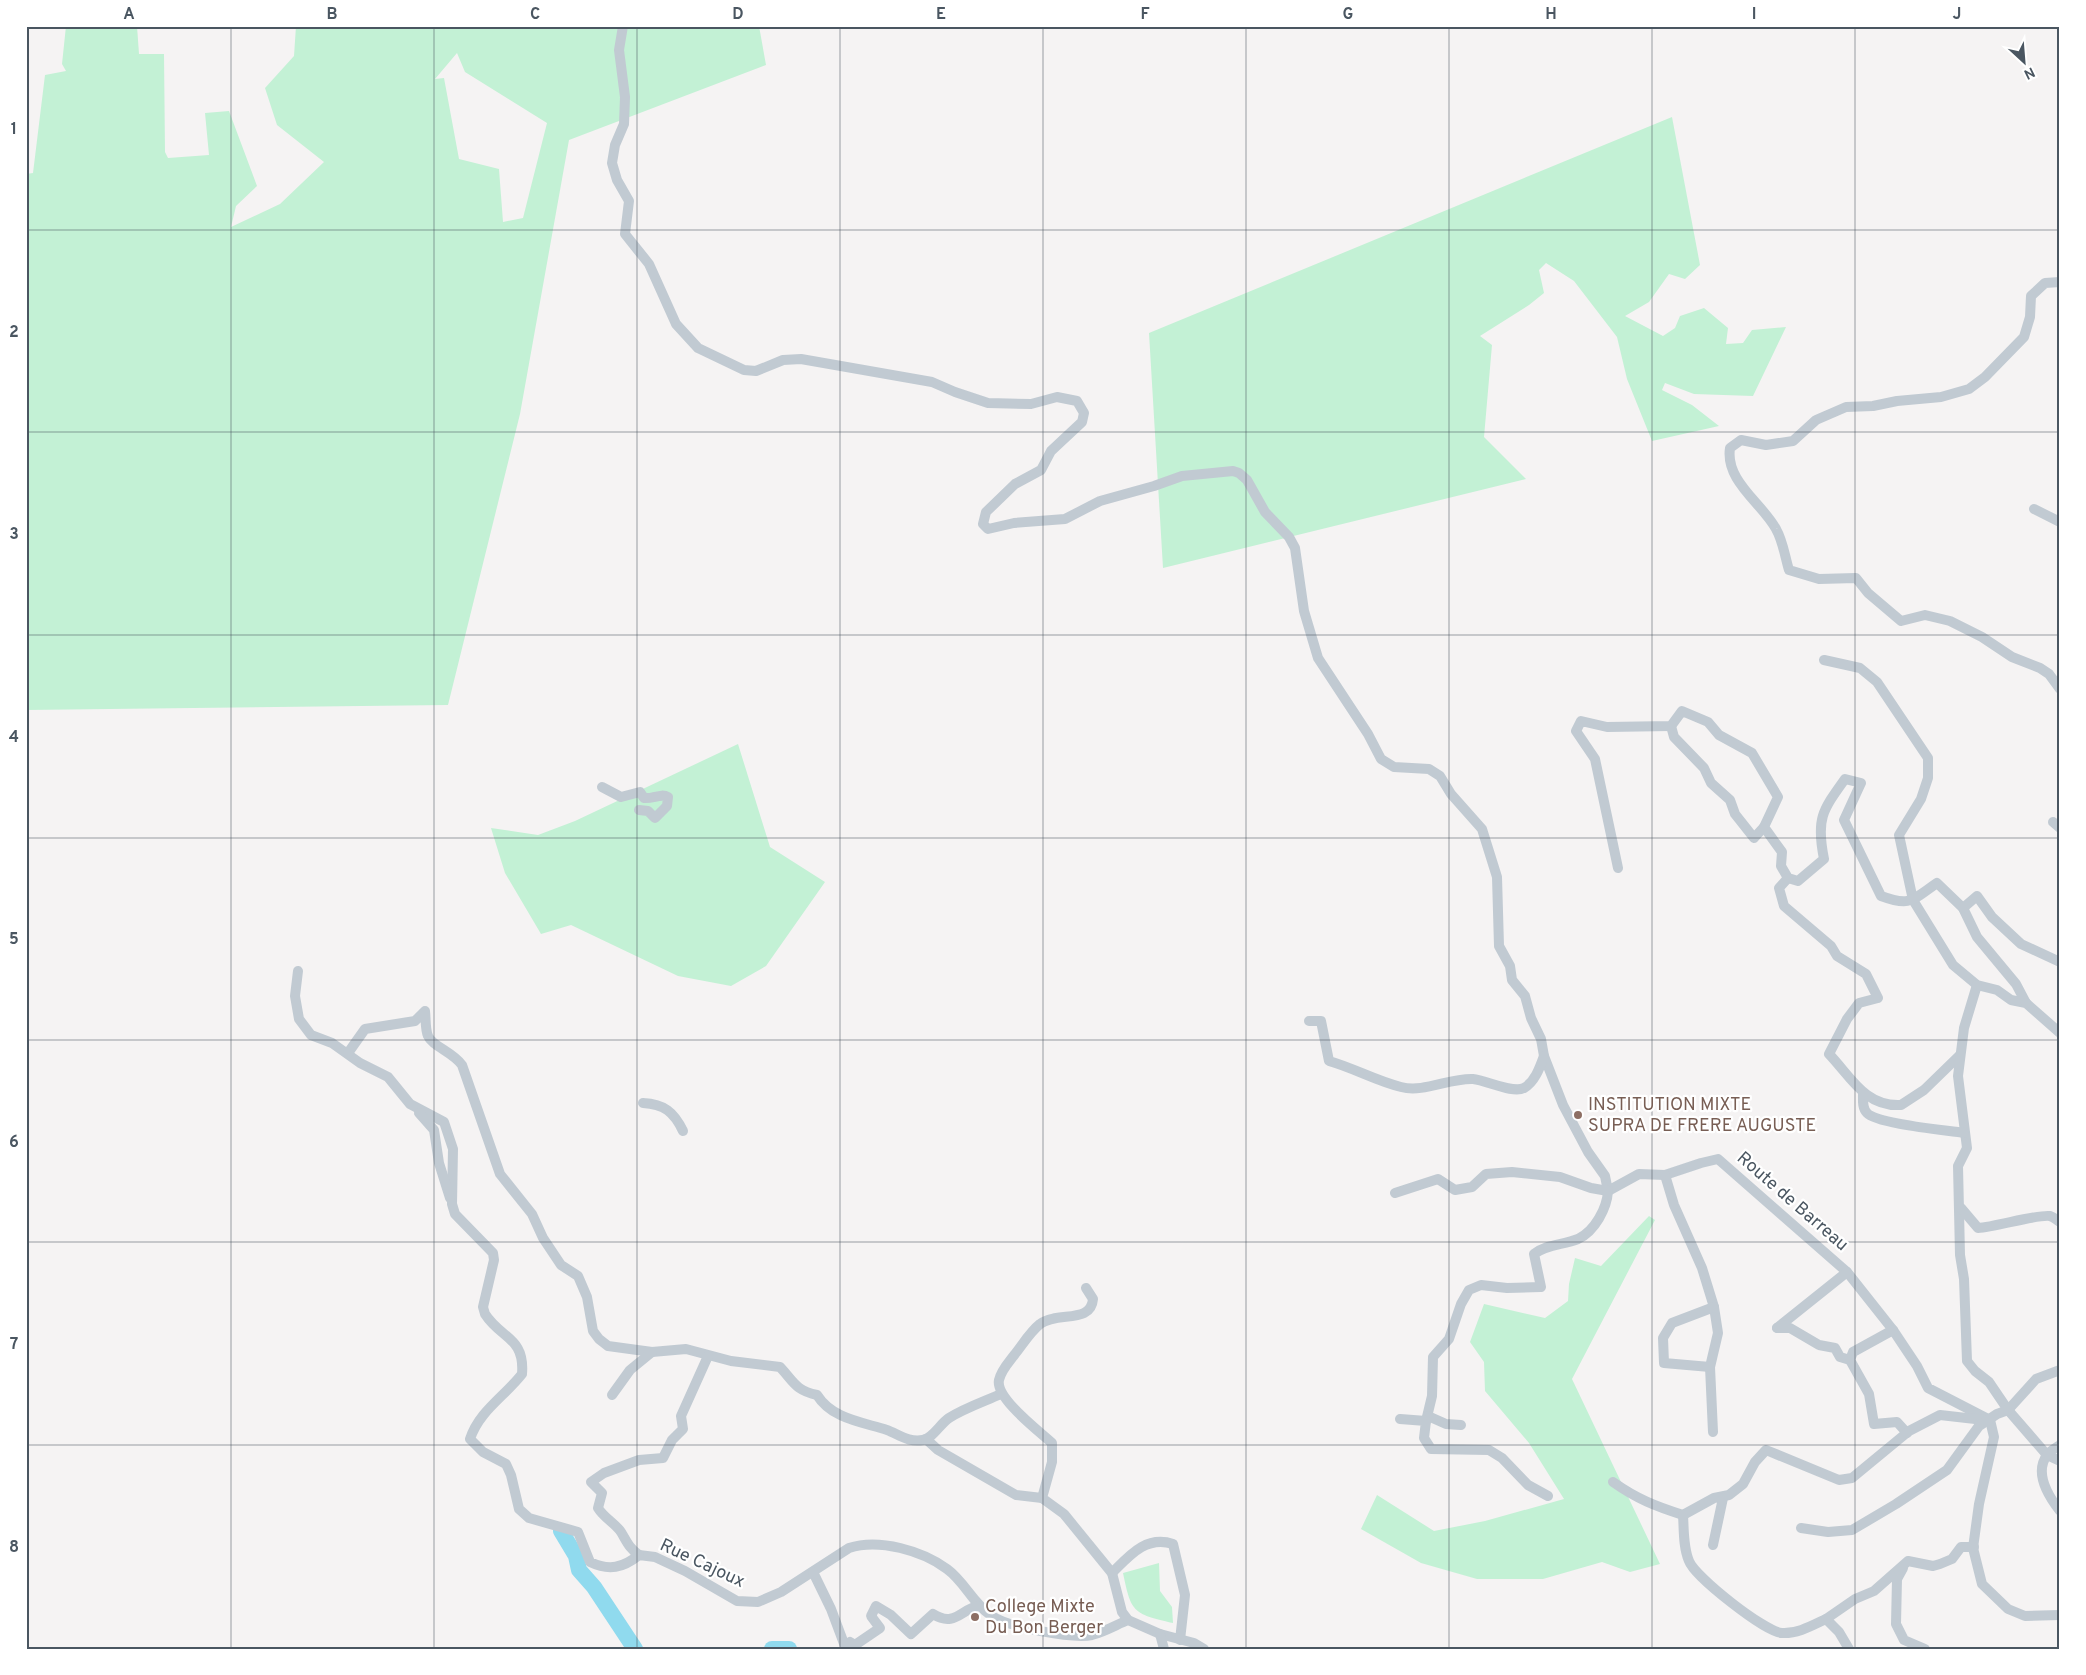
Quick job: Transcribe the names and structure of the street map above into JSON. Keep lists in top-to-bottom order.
{
  "streets": {
    "street": ["Route de Barreau", "Rue Cajoux"]
  },
  "places": ["INSTITUTION MIXTE SUPRA DE FRERE AUGUSTE", "College Mixte Du Bon Berger"],
  "north": "bottom right",
  "grid": {
    "columns": [
      "A",
      "B",
      "C",
      "D",
      "E",
      "F",
      "G",
      "H",
      "I",
      "J"
    ],
    "rows": [
      "1",
      "2",
      "3",
      "4",
      "5",
      "6",
      "7",
      "8"
    ]
  }
}
